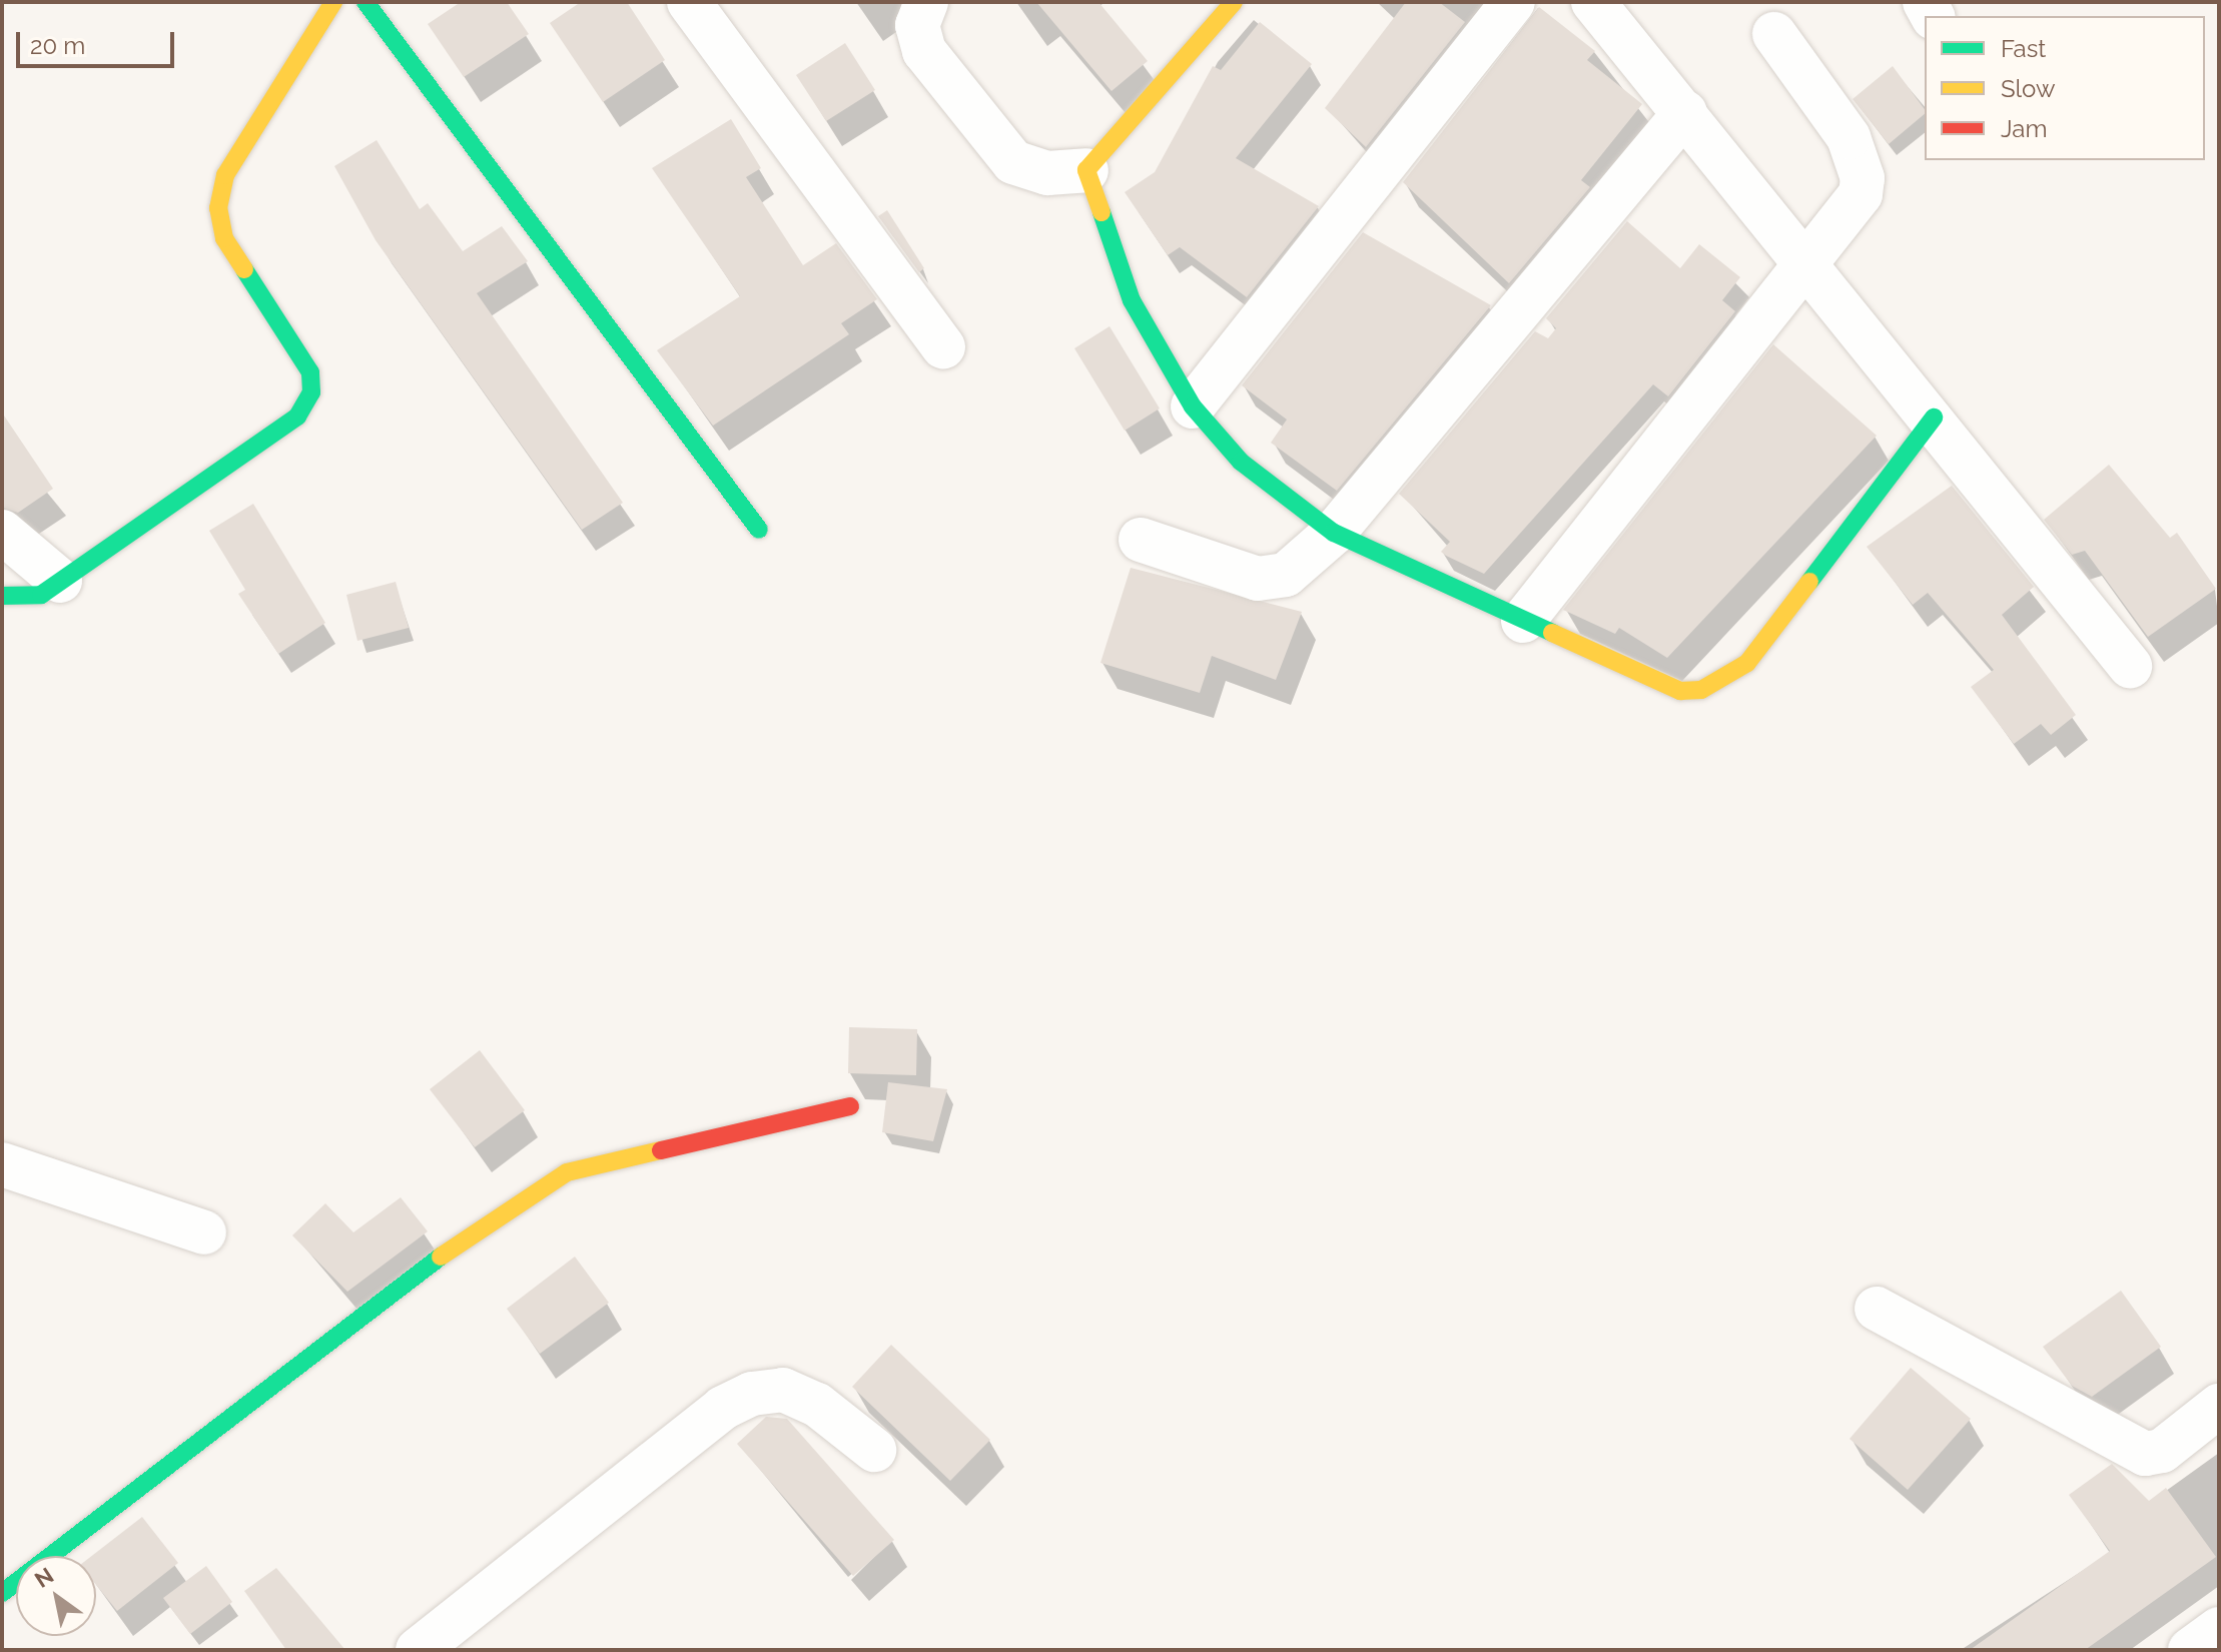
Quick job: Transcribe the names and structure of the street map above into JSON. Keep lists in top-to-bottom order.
{
  "legend": ["Fast", "Slow", "Jam"],
  "scale_bar": "20 m",
  "north": "top left"
}
